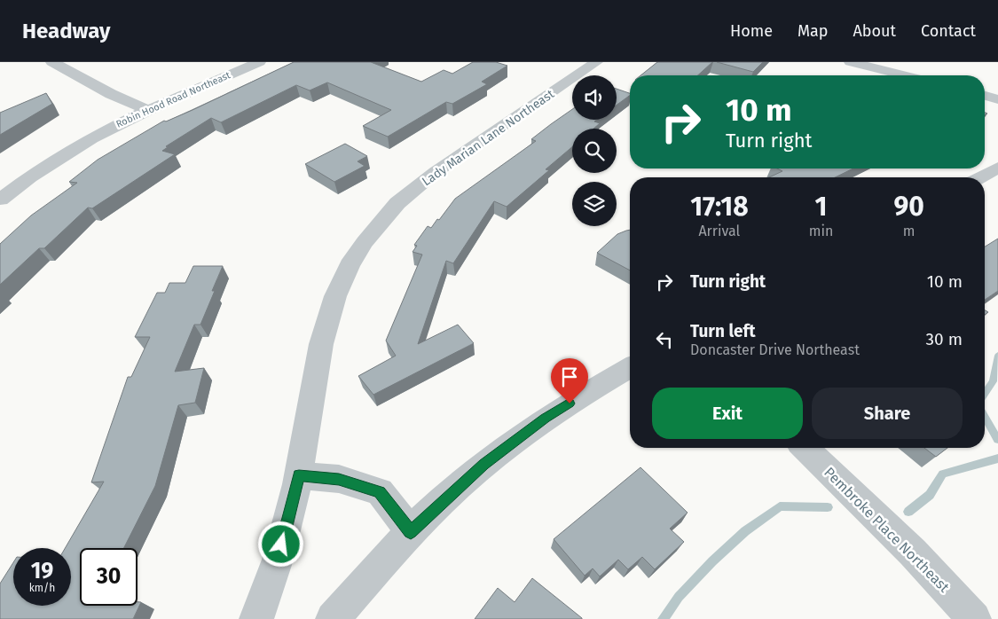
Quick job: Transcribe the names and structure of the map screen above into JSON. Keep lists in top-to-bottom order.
{
  "streets": {
    "street": ["Robin Hood Road Northeast", "Lady Marian Lane Northeast", "Pembroke Place Northeast"]
  },
  "page": {
    "header": "Headway",
    "nav": [
      "Home",
      "Map",
      "About",
      "Contact"
    ],
    "turn": ["10 m", "Turn right"],
    "eta": [
      "17:18",
      "Arrival",
      "1",
      "min",
      "90",
      "m"
    ],
    "list": [
      {
        "name": "Turn right",
        "value": "10 m"
      },
      {
        "name": "Turn left",
        "note": "Doncaster Drive Northeast",
        "value": "30 m"
      }
    ],
    "buttons": ["Exit", "Share"],
    "speed": "19 km/h",
    "limit": "30"
  }
}
